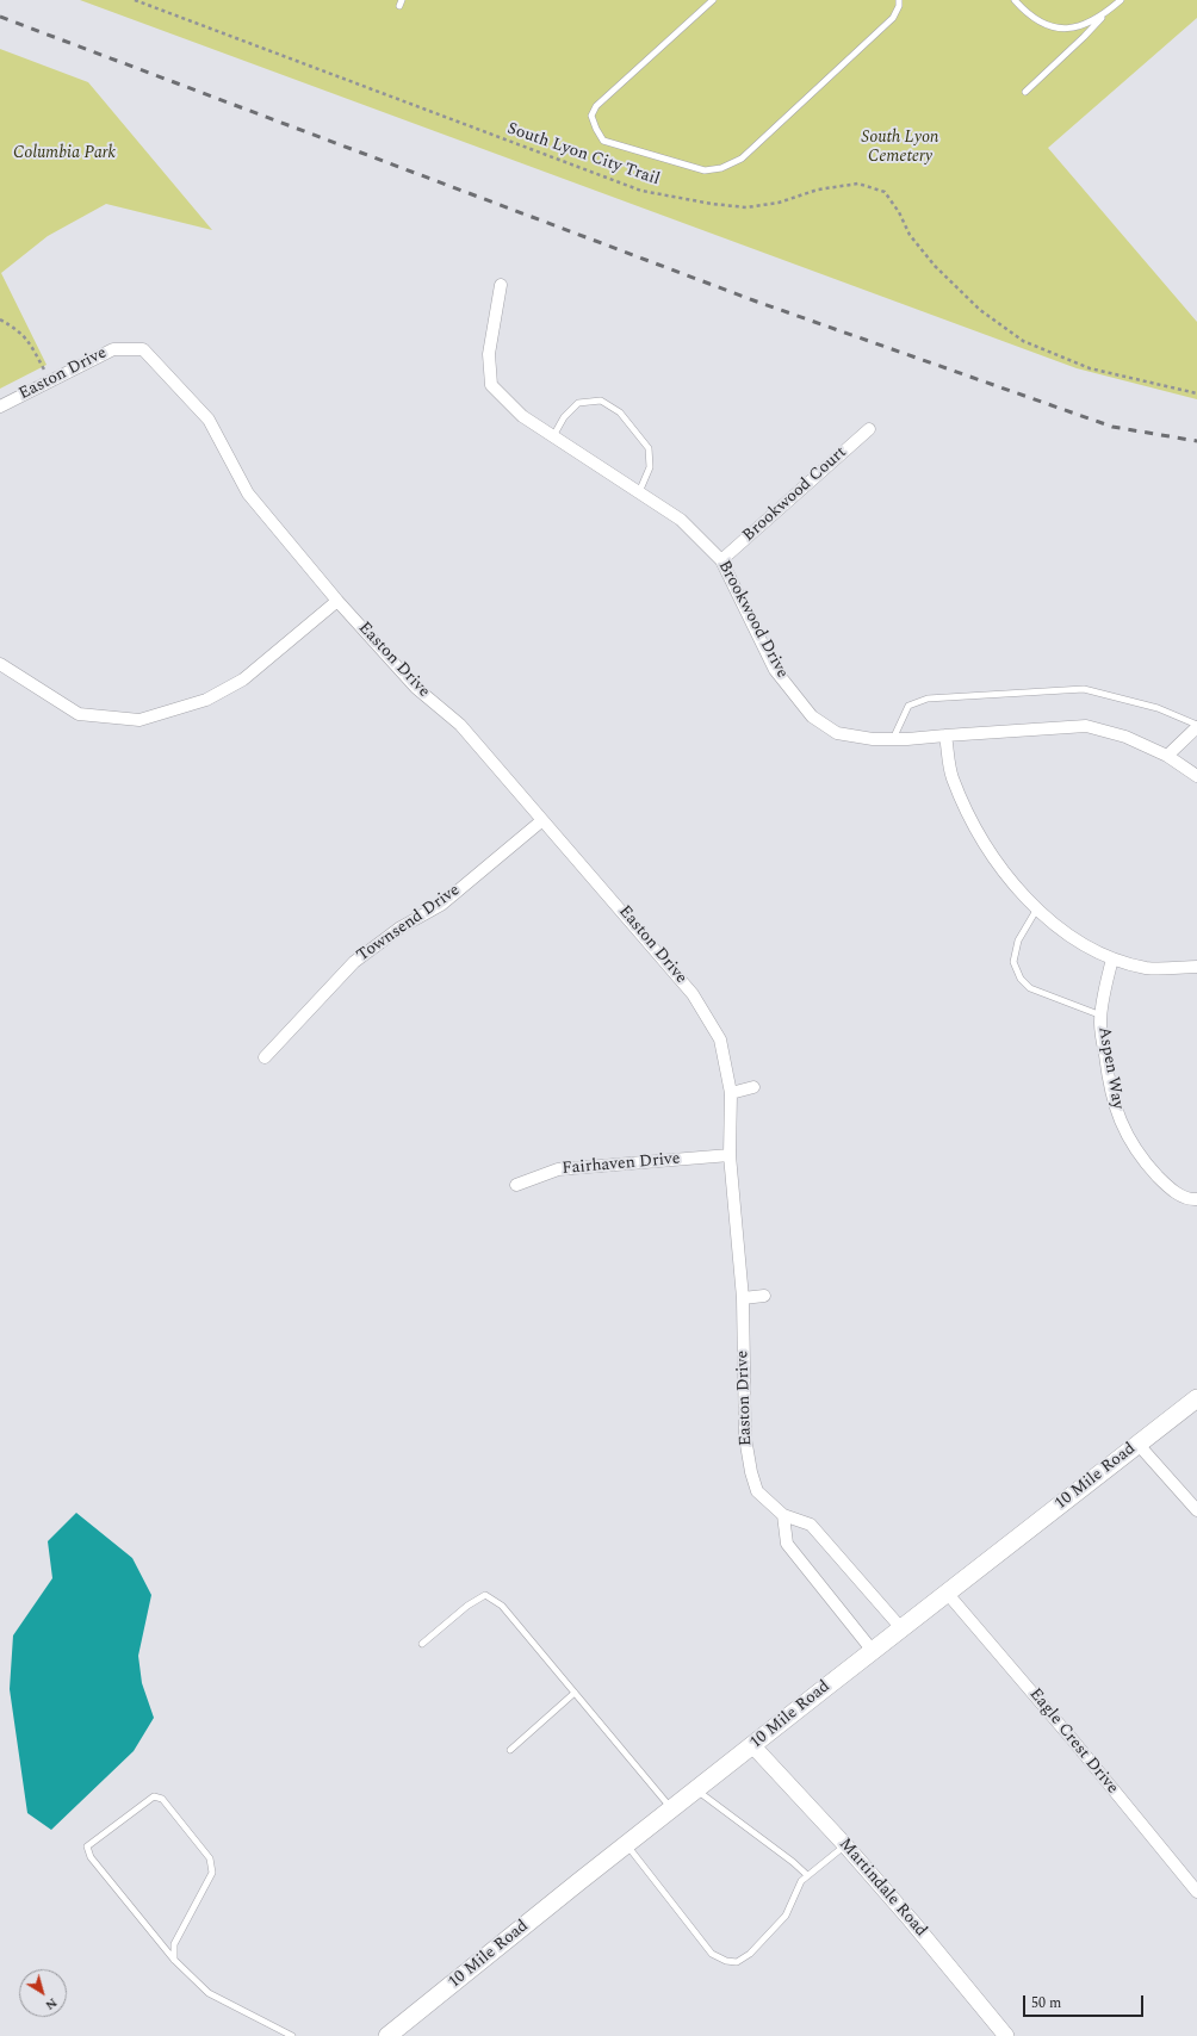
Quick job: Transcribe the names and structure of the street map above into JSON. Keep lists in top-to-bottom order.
{
  "streets": {
    "main road": ["10 Mile Road"],
    "street": [
      "Easton Drive",
      "Brookwood Court",
      "Brookwood Drive",
      "Townsend Drive",
      "Aspen Way",
      "Fairhaven Drive",
      "Eagle Crest Drive",
      "Martindale Road"
    ],
    "path": ["South Lyon City Trail"]
  },
  "crossings": [
    ["Easton Drive", "Townsend Drive"],
    ["Easton Drive", "Fairhaven Drive"],
    ["Easton Drive", "10 Mile Road"],
    ["Brookwood Court", "Brookwood Drive"],
    ["10 Mile Road", "Eagle Crest Drive"],
    ["10 Mile Road", "Martindale Road"]
  ],
  "parks": ["South Lyon Cemetery", "Columbia Park"],
  "scale_bar": "50 m",
  "north": "bottom right"
}
